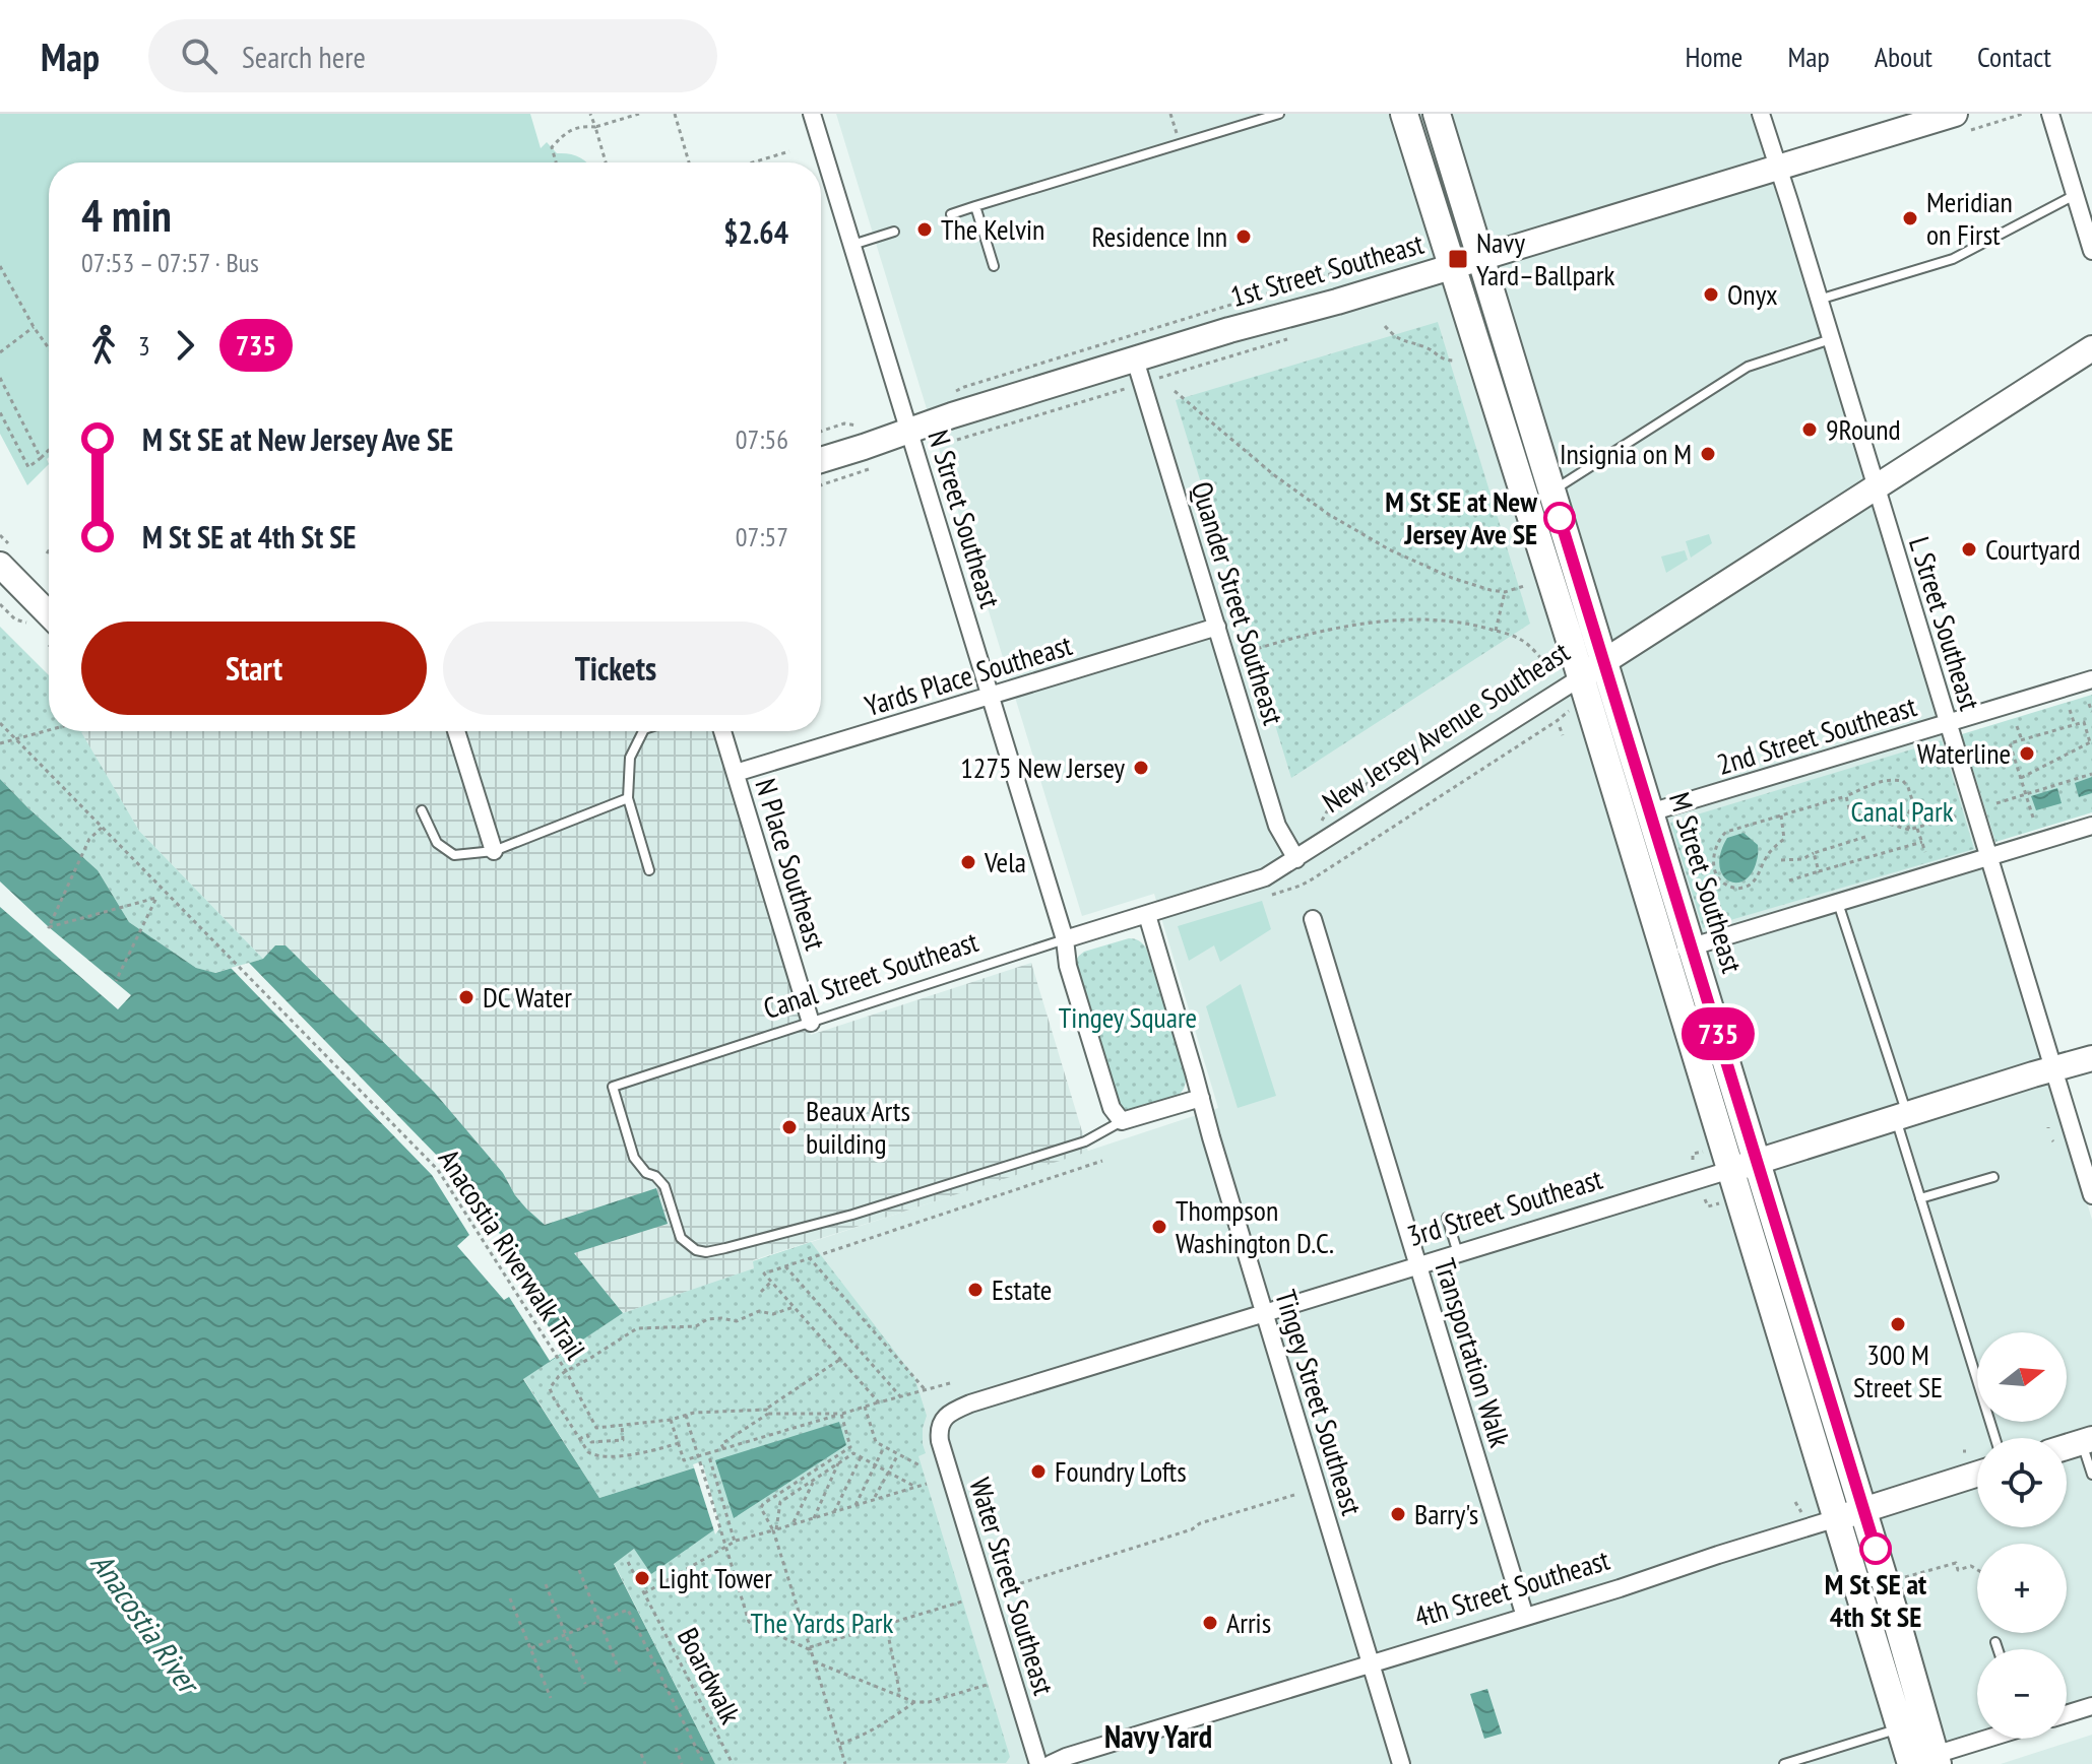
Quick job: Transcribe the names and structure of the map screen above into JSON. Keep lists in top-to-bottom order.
{
  "streets": {
    "main road": ["M Street Southeast"],
    "street": [
      "1st Street Southeast",
      "N Street Southeast",
      "Quander Street Southeast",
      "L Street Southeast",
      "Yards Place Southeast",
      "New Jersey Avenue Southeast",
      "2nd Street Southeast",
      "N Place Southeast",
      "Canal Street Southeast",
      "3rd Street Southeast",
      "Transportation Walk",
      "Tingey Street Southeast",
      "Water Street Southeast",
      "4th Street Southeast"
    ],
    "path": ["Anacostia Riverwalk Trail", "Boardwalk"]
  },
  "crossings": [
    ["1st Street Southeast", "N Street Southeast"],
    ["1st Street Southeast", "Quander Street Southeast"],
    ["1st Street Southeast", "L Street Southeast"],
    ["1st Street Southeast", "M Street Southeast"],
    ["N Street Southeast", "Yards Place Southeast"],
    ["N Street Southeast", "Canal Street Southeast"],
    ["Quander Street Southeast", "Yards Place Southeast"],
    ["Quander Street Southeast", "New Jersey Avenue Southeast"],
    ["L Street Southeast", "New Jersey Avenue Southeast"],
    ["L Street Southeast", "2nd Street Southeast"],
    ["L Street Southeast", "3rd Street Southeast"],
    ["Yards Place Southeast", "N Place Southeast"],
    ["New Jersey Avenue Southeast", "M Street Southeast"],
    ["New Jersey Avenue Southeast", "Canal Street Southeast"],
    ["New Jersey Avenue Southeast", "Tingey Street Southeast"],
    ["2nd Street Southeast", "M Street Southeast"],
    ["N Place Southeast", "Canal Street Southeast"],
    ["M Street Southeast", "3rd Street Southeast"],
    ["M Street Southeast", "4th Street Southeast"],
    ["Canal Street Southeast", "Tingey Street Southeast"],
    ["3rd Street Southeast", "Transportation Walk"],
    ["3rd Street Southeast", "Tingey Street Southeast"],
    ["3rd Street Southeast", "Water Street Southeast"],
    ["Transportation Walk", "4th Street Southeast"],
    ["Tingey Street Southeast", "4th Street Southeast"]
  ],
  "districts": ["Navy Yard"],
  "water": ["Anacostia River"],
  "parks": ["Canal Park", "Tingey Square", "The Yards Park"],
  "places": {
    "other": [
      "Meridian on First",
      "The Kelvin",
      "Residence Inn",
      "Onyx",
      "9Round",
      "Insignia on M",
      "M St SE at New Jersey Ave SE",
      "Courtyard",
      "Waterline",
      "1275 New Jersey",
      "Vela",
      "DC Water",
      "Beaux Arts building",
      "Thompson Washington D.C.",
      "Estate",
      "300 M Street SE",
      "Foundry Lofts",
      "Barry's",
      "M St SE at 4th St SE",
      "Light Tower",
      "Arris"
    ],
    "transit": ["Navy Yard–Ballpark"]
  },
  "lines": ["bus line 735"],
  "north": "right",
  "page": {
    "header": "Map",
    "search": "Search here",
    "nav": [
      "Home",
      "Map",
      "About",
      "Contact"
    ],
    "on_map": "735",
    "heading": ["4 min", "07:53 – 07:57 · Bus", "$2.64"],
    "legs": ["3", "735"],
    "list": [
      {
        "name": "M St SE at New Jersey Ave SE",
        "value": "07:56"
      },
      {
        "name": "M St SE at 4th St SE",
        "value": "07:57"
      }
    ],
    "buttons": ["Start", "Tickets"],
    "map_buttons": ["+", "−"]
  }
}
